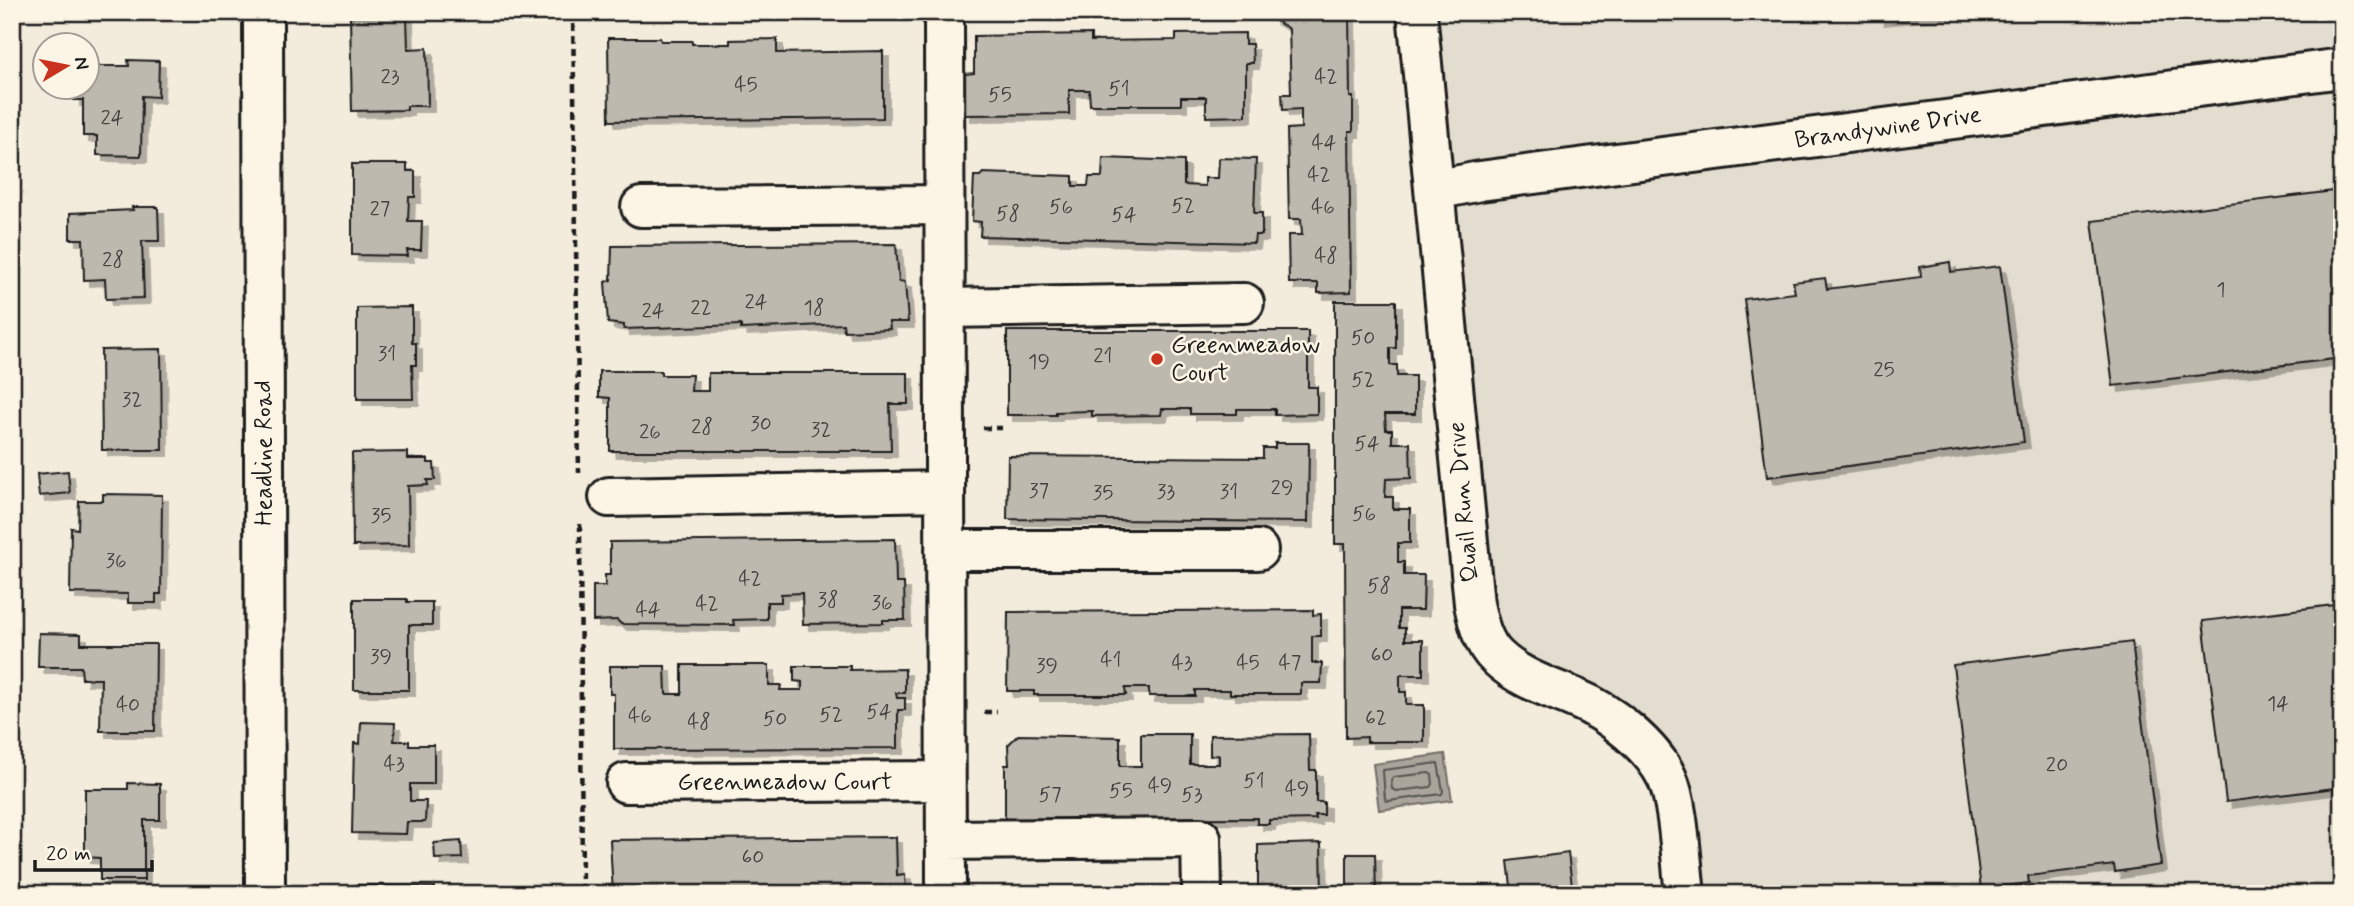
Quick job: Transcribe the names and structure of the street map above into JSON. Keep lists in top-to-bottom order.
{
  "streets": {
    "street": [
      "Brandywine Drive",
      "Headline Road",
      "Quail Run Drive",
      "Greenmeadow Court"
    ]
  },
  "crossings": [
    ["Brandywine Drive", "Quail Run Drive"]
  ],
  "places": ["Greenmeadow Court"],
  "house_numbers": [
    "23",
    "42",
    "45",
    "51",
    "55",
    "24",
    "44",
    "42",
    "52",
    "56",
    "46",
    "27",
    "58",
    "54",
    "48",
    "28",
    "1",
    "24",
    "22",
    "18",
    "24",
    "50",
    "31",
    "21",
    "19",
    "25",
    "52",
    "32",
    "30",
    "28",
    "32",
    "26",
    "54",
    "29",
    "37",
    "33",
    "31",
    "35",
    "56",
    "35",
    "36",
    "42",
    "58",
    "38",
    "36",
    "42",
    "44",
    "60",
    "39",
    "41",
    "43",
    "45",
    "47",
    "39",
    "14",
    "40",
    "54",
    "52",
    "46",
    "62",
    "50",
    "48",
    "43",
    "20",
    "51",
    "49",
    "49",
    "55",
    "57",
    "53",
    "60"
  ],
  "scale_bar": "20 m",
  "north": "right"
}
